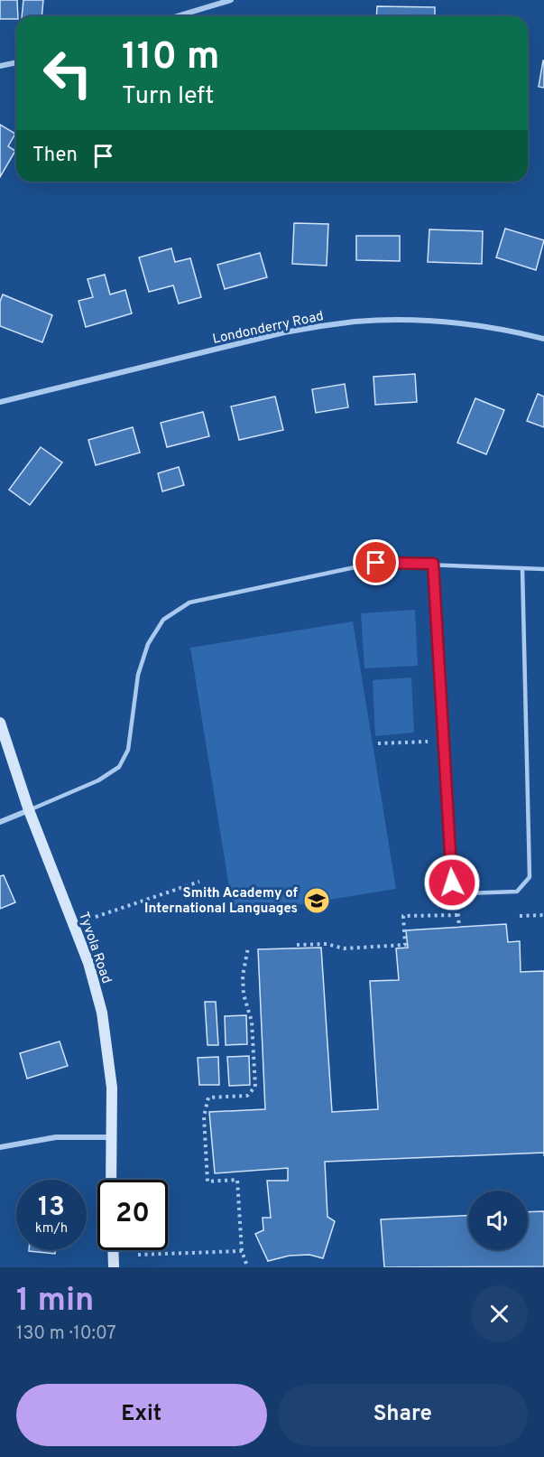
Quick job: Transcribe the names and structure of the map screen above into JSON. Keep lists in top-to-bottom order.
{
  "streets": {
    "main road": ["Tyvola Road"],
    "street": ["Londonderry Road"]
  },
  "places": {
    "school or university": ["Smith Academy of International Languages"]
  },
  "page": {
    "turn": ["110 m", "Turn left"],
    "then": "Then",
    "speed": "13 km/h",
    "limit": "20",
    "heading": ["1 min", "130 m · 10:07"],
    "buttons": ["Exit", "Share"]
  }
}
